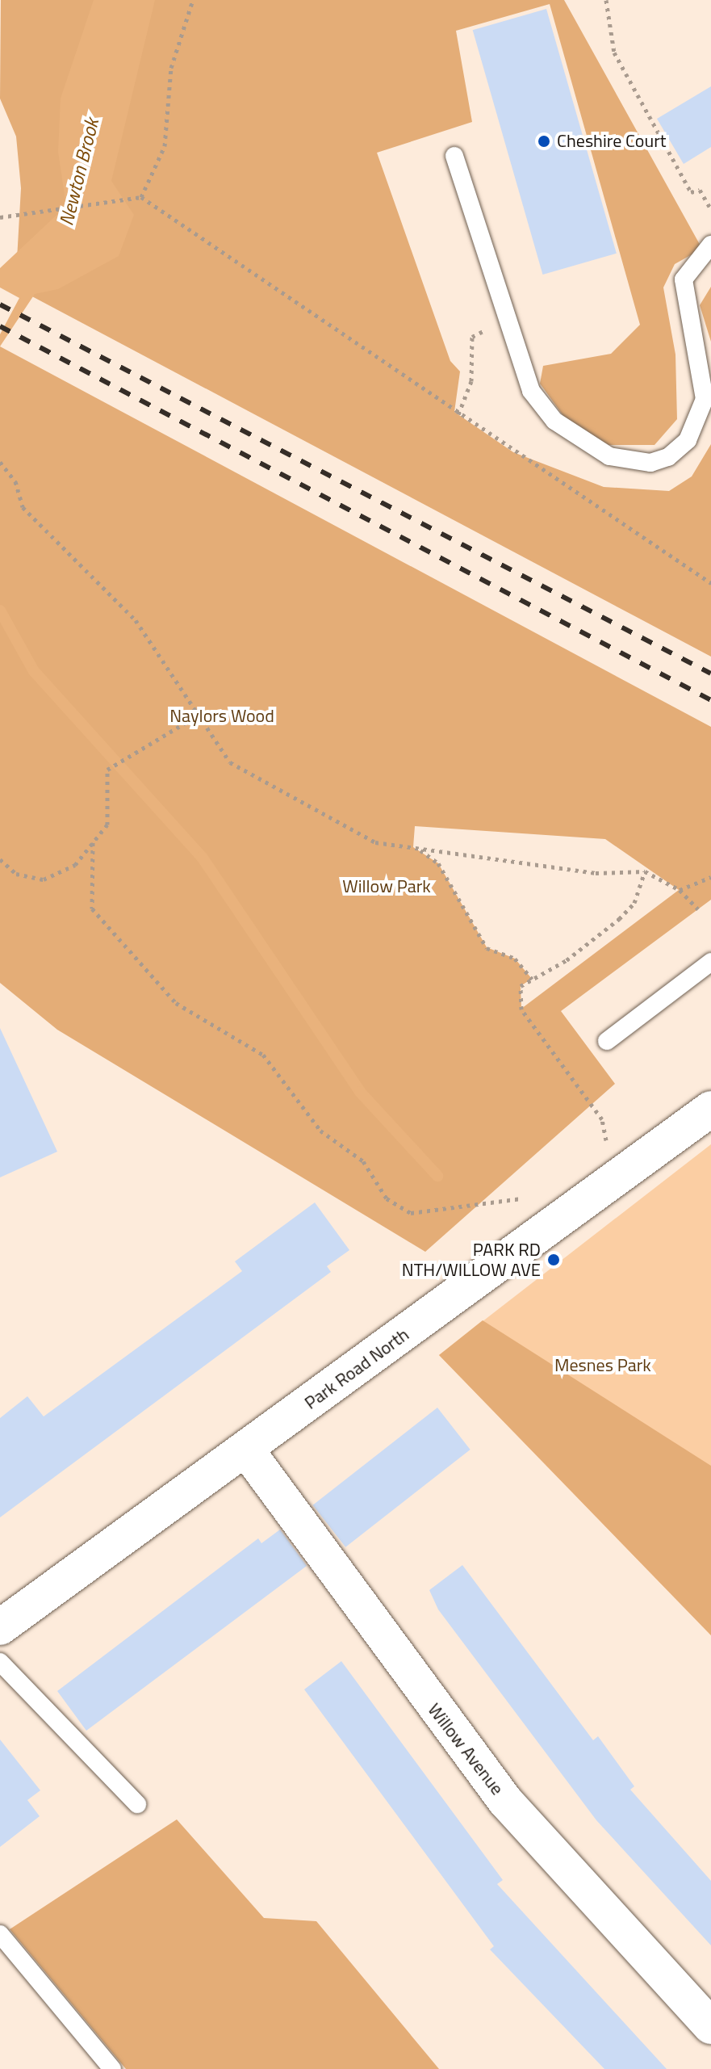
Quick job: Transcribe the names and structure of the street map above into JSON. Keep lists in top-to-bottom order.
{
  "streets": {
    "street": ["Park Road North", "Willow Avenue"]
  },
  "crossings": [
    ["Park Road North", "Willow Avenue"]
  ],
  "water": ["Newton Brook"],
  "parks": ["Naylors Wood", "Willow Park", "Mesnes Park"],
  "places": ["Cheshire Court", "PARK RD NTH/WILLOW AVE"]
}
